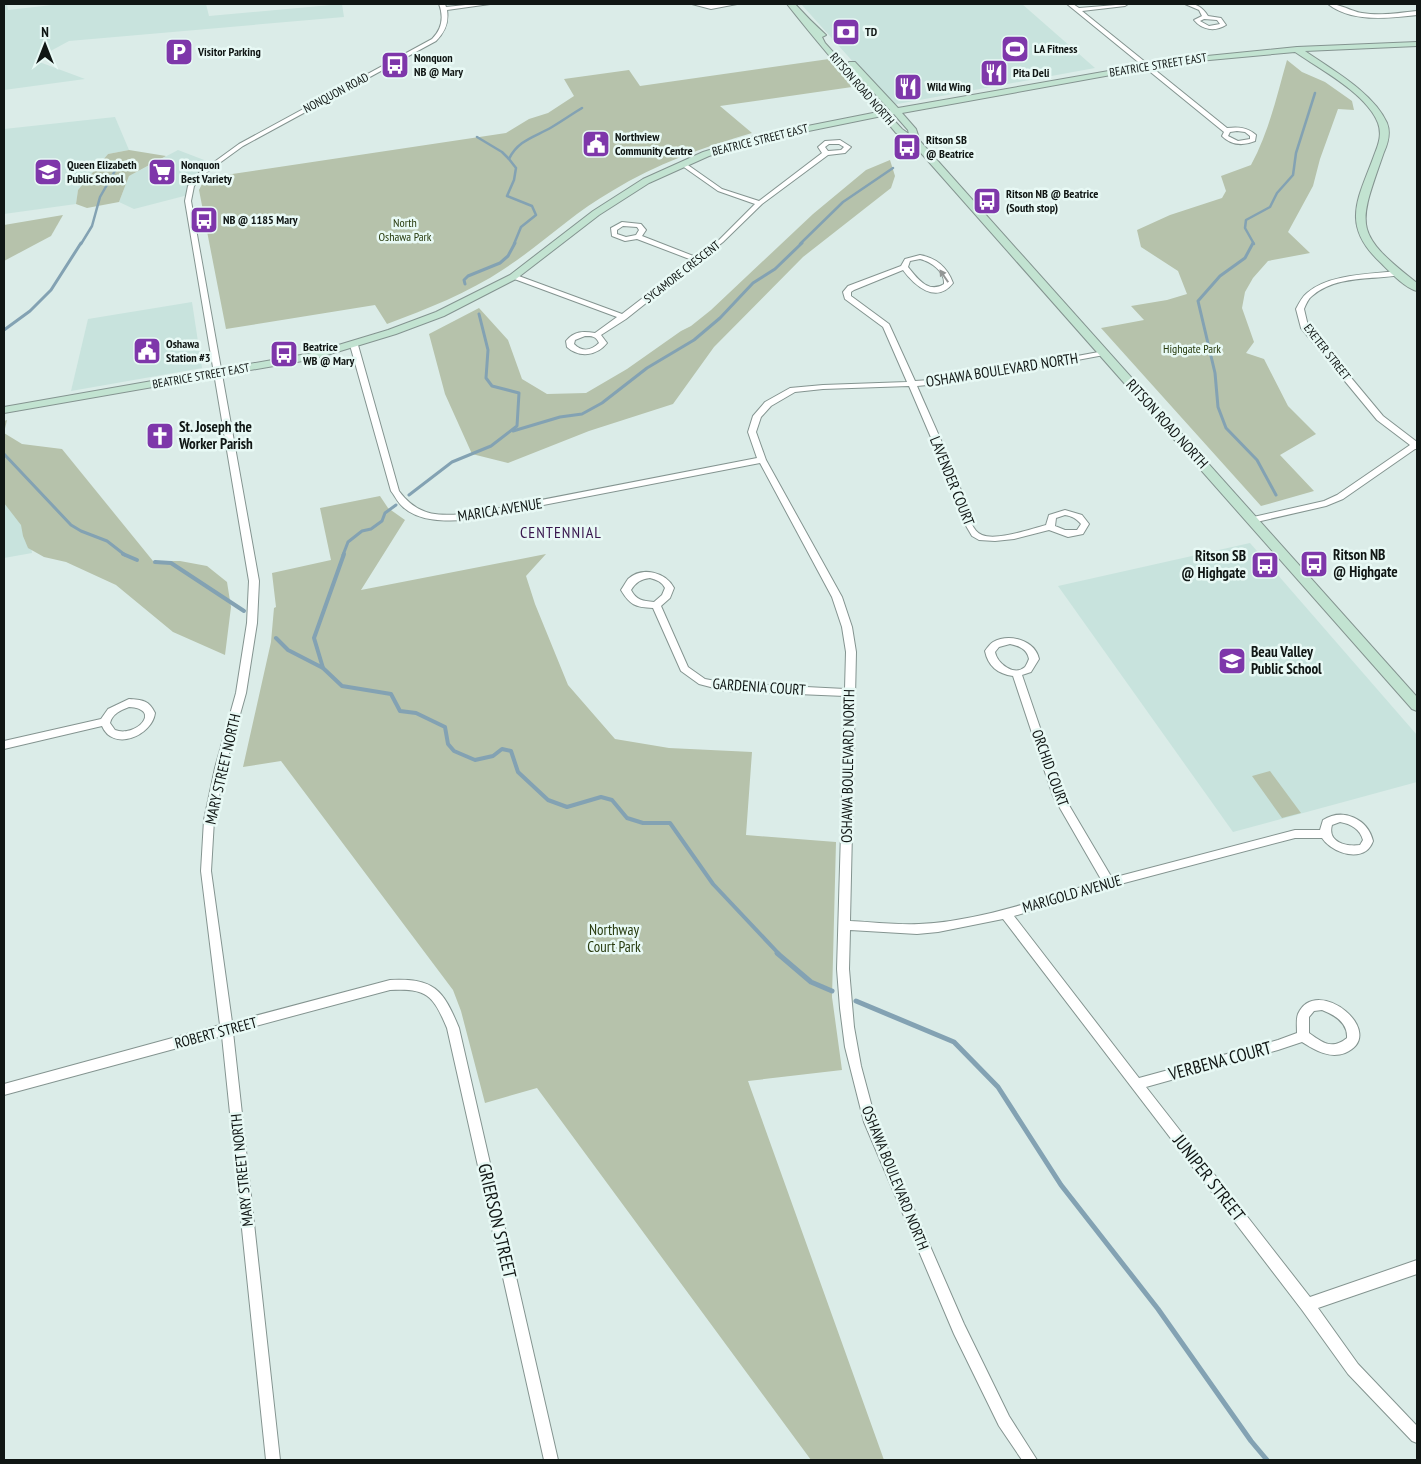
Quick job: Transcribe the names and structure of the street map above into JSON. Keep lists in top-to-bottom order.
{
  "streets": {
    "main road": ["RITSON ROAD NORTH"],
    "street": [
      "BEATRICE STREET EAST",
      "NONQUON ROAD",
      "SYCAMORE CRESCENT",
      "EXETER STREET",
      "OSHAWA BOULEVARD NORTH",
      "LAVENDER COURT",
      "MARICA AVENUE",
      "GARDENIA COURT",
      "ORCHID COURT",
      "MARY STREET NORTH",
      "MARIGOLD AVENUE",
      "ROBERT STREET",
      "VERBENA COURT",
      "JUNIPER STREET",
      "GRIERSON STREET"
    ]
  },
  "crossings": [
    ["BEATRICE STREET EAST", "RITSON ROAD NORTH"],
    ["BEATRICE STREET EAST", "MARICA AVENUE"],
    ["BEATRICE STREET EAST", "MARY STREET NORTH"],
    ["RITSON ROAD NORTH", "OSHAWA BOULEVARD NORTH"],
    ["NONQUON ROAD", "MARY STREET NORTH"],
    ["OSHAWA BOULEVARD NORTH", "LAVENDER COURT"],
    ["OSHAWA BOULEVARD NORTH", "MARICA AVENUE"],
    ["OSHAWA BOULEVARD NORTH", "GARDENIA COURT"],
    ["OSHAWA BOULEVARD NORTH", "MARIGOLD AVENUE"],
    ["ORCHID COURT", "MARIGOLD AVENUE"],
    ["MARY STREET NORTH", "ROBERT STREET"],
    ["MARIGOLD AVENUE", "JUNIPER STREET"],
    ["ROBERT STREET", "GRIERSON STREET"],
    ["VERBENA COURT", "JUNIPER STREET"]
  ],
  "districts": ["CENTENNIAL"],
  "parks": ["North Oshawa Park", "Highgate Park", "Northway Court Park"],
  "places": {
    "bank": ["TD"],
    "sports": ["LA Fitness"],
    "parking": ["Visitor Parking"],
    "bus stop": [
      "Nonquon NB @ Mary",
      "Ritson SB @ Beatrice",
      "Ritson NB @ Beatrice (South stop)",
      "NB @ 1185 Mary",
      "Beatrice WB @ Mary",
      "Ritson NB @ Highgate",
      "Ritson SB @ Highgate"
    ],
    "restaurant": ["Pita Deli", "Wild Wing"],
    "public building": ["Northview Community Centre", "Oshawa Station #3"],
    "school or university": ["Queen Elizabeth Public School", "Beau Valley Public School"],
    "supermarket": ["Nonquon Best Variety"],
    "church": ["St. Joseph the Worker Parish"]
  },
  "north": "top"
}
